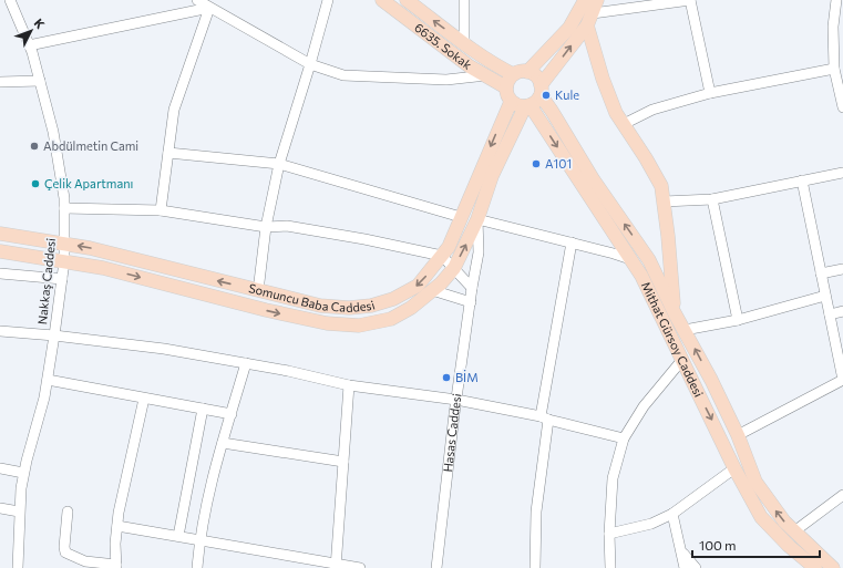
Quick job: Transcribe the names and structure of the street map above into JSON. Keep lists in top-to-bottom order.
{
  "streets": {
    "main road": ["6635. Sokak", "Somuncu Baba Caddesi", "Mithat Gürsoy Caddesi"],
    "street": ["Nakkaş Caddesi", "Hasas Caddesi"]
  },
  "crossings": [
    ["6635. Sokak", "Somuncu Baba Caddesi"],
    ["6635. Sokak", "Mithat Gürsoy Caddesi"],
    ["Nakkaş Caddesi", "Somuncu Baba Caddesi"],
    ["Somuncu Baba Caddesi", "Mithat Gürsoy Caddesi"],
    ["Somuncu Baba Caddesi", "Hasas Caddesi"]
  ],
  "places": [
    "Kule",
    "Abdülmetin Cami",
    "A101",
    "Çelik Apartmanı",
    "BİM"
  ],
  "scale_bar": "100 m",
  "north": "top right"
}
